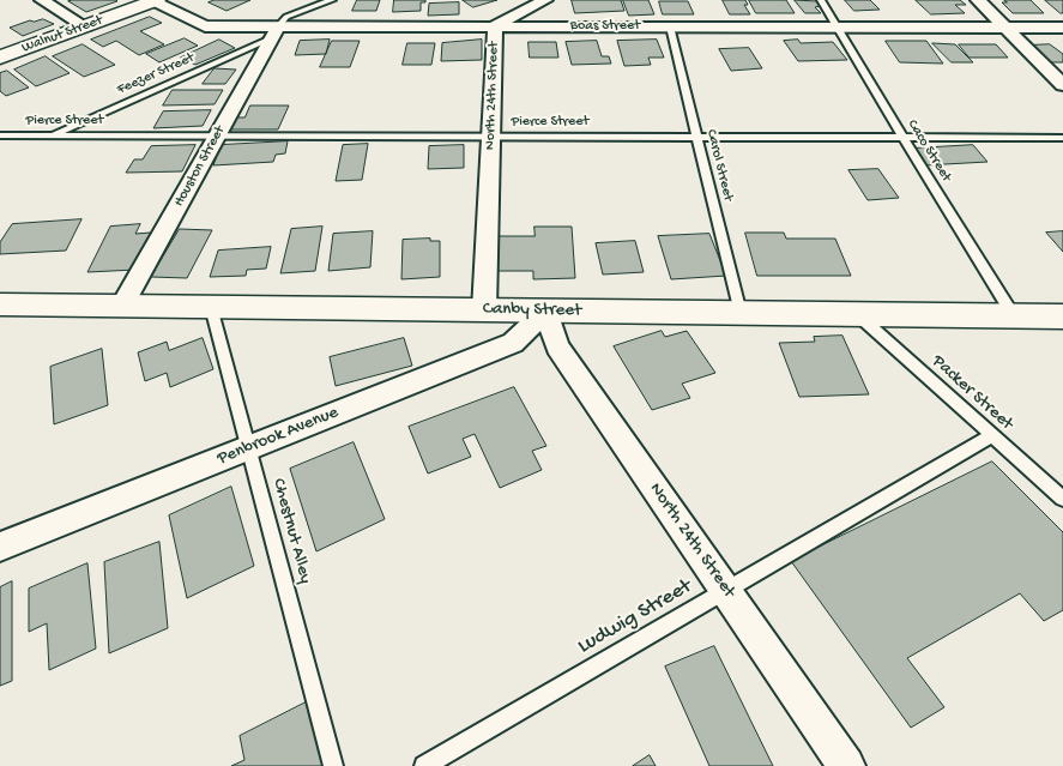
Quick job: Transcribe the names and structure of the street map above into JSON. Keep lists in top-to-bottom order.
{
  "streets": {
    "main road": ["Walnut Street", "Canby Street"],
    "street": [
      "Boas Street",
      "North 24th Street",
      "Houston Street",
      "Penbrook Avenue"
    ],
    "lane": [
      "Feezer Street",
      "Pierce Street",
      "Caco Street",
      "Carol Street",
      "Packer Street",
      "Chestnut Alley",
      "Ludwig Street"
    ]
  },
  "crossings": [
    ["Boas Street", "Walnut Street"],
    ["Boas Street", "Feezer Street"],
    ["Boas Street", "North 24th Street"],
    ["Boas Street", "Caco Street"],
    ["Boas Street", "Carol Street"],
    ["Boas Street", "Houston Street"],
    ["Feezer Street", "Pierce Street"],
    ["Feezer Street", "Houston Street"],
    ["North 24th Street", "Pierce Street"],
    ["North 24th Street", "Canby Street"],
    ["North 24th Street", "Penbrook Avenue"],
    ["North 24th Street", "Ludwig Street"],
    ["Pierce Street", "Caco Street"],
    ["Pierce Street", "Carol Street"],
    ["Pierce Street", "Houston Street"],
    ["Caco Street", "Canby Street"],
    ["Carol Street", "Canby Street"],
    ["Houston Street", "Canby Street"],
    ["Canby Street", "Packer Street"],
    ["Canby Street", "Penbrook Avenue"],
    ["Canby Street", "Chestnut Alley"],
    ["Packer Street", "Ludwig Street"],
    ["Penbrook Avenue", "Chestnut Alley"]
  ]
}
